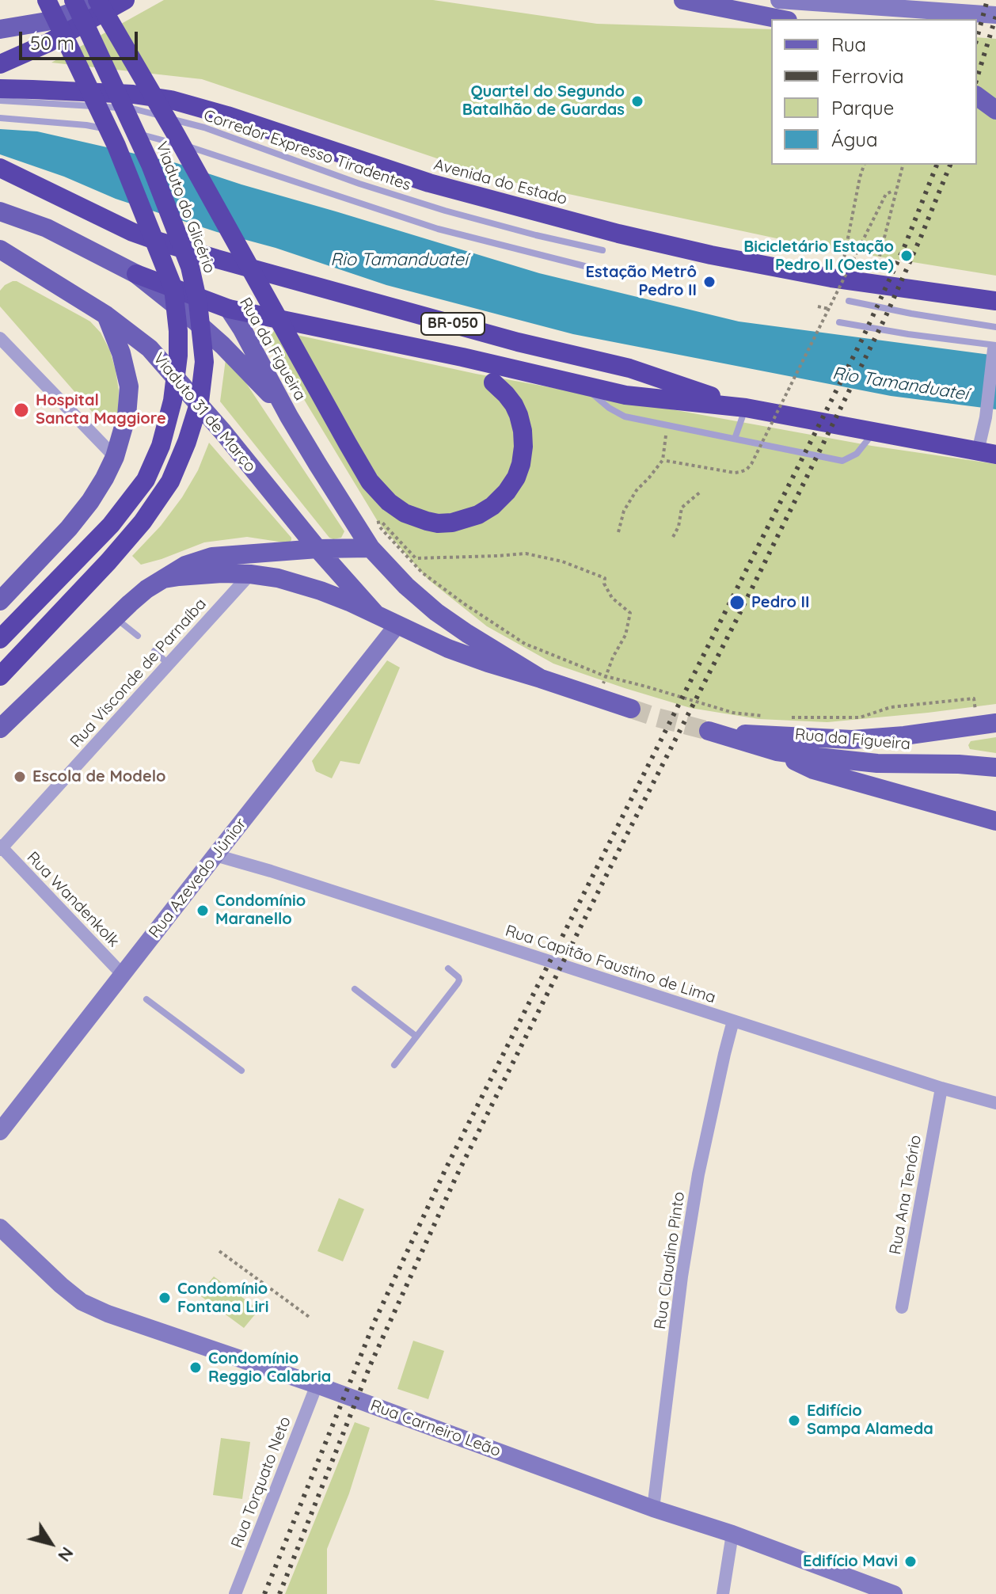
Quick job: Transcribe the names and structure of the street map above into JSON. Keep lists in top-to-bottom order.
{
  "streets": {
    "highway": [
      "Avenida do Estado",
      "Viaduto do Glicério",
      "BR-050",
      "Rua da Figueira"
    ],
    "main road": ["Viaduto 31 de Março"],
    "street": [
      "Rua Visconde de Parnaíba",
      "Rua Azevedo Júnior",
      "Rua Wandenkolk",
      "Rua Capitão Faustino de Lima",
      "Rua Ana Tenório",
      "Rua Claudino Pinto",
      "Rua Carneiro Leão",
      "Rua Torquato Neto"
    ],
    "lane": ["Corredor Expresso Tiradentes"]
  },
  "crossings": [
    ["BR-050", "Rua da Figueira"],
    ["Rua da Figueira", "Viaduto 31 de Março"],
    ["Rua da Figueira", "Rua Visconde de Parnaíba"],
    ["Rua da Figueira", "Rua Azevedo Júnior"],
    ["Rua Visconde de Parnaíba", "Rua Wandenkolk"],
    ["Rua Azevedo Júnior", "Rua Wandenkolk"],
    ["Rua Azevedo Júnior", "Rua Capitão Faustino de Lima"],
    ["Rua Capitão Faustino de Lima", "Rua Ana Tenório"],
    ["Rua Capitão Faustino de Lima", "Rua Claudino Pinto"],
    ["Rua Claudino Pinto", "Rua Carneiro Leão"],
    ["Rua Carneiro Leão", "Rua Torquato Neto"]
  ],
  "water": ["Rio Tamanduateí"],
  "places": [
    "Quartel do Segundo Batalhão de Guardas",
    "Bicicletário Estação Pedro II (Oeste)",
    "Estação Metrô Pedro II",
    "Hospital Sancta Maggiore",
    "Pedro II",
    "Escola de Modelo",
    "Condomínio Maranello",
    "Condomínio Fontana Liri",
    "Condomínio Reggio Calabria",
    "Edifício Sampa Alameda",
    "Edifício Mavi"
  ],
  "legend": [
    "Rua",
    "Ferrovia",
    "Parque",
    "Água"
  ],
  "scale_bar": "50 m",
  "north": "bottom right"
}
